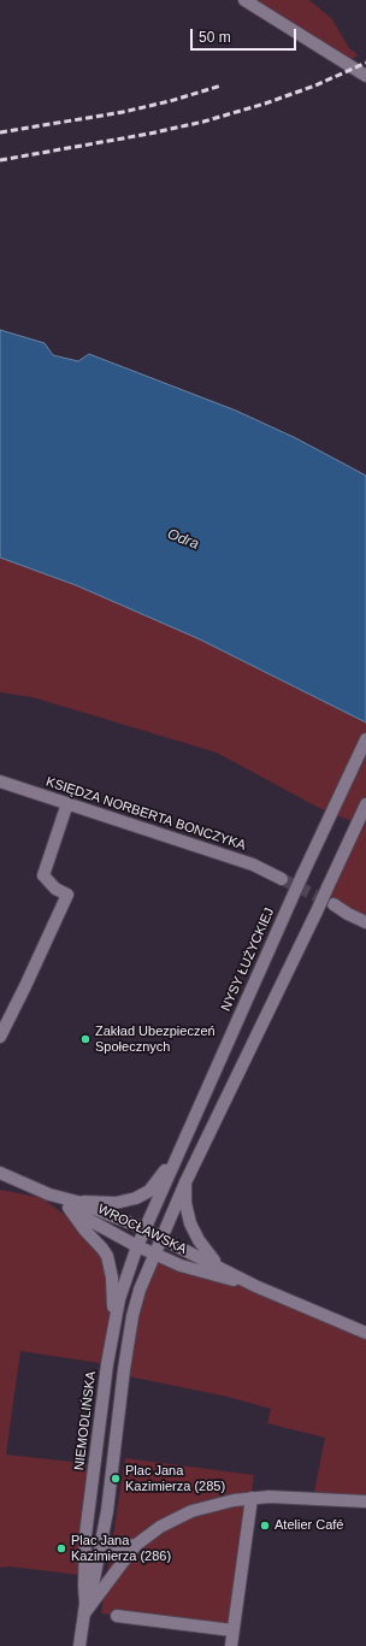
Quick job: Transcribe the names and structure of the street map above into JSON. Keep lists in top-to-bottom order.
{
  "streets": {
    "main road": [
      "KSIĘDZA NORBERTA BONCZYKA",
      "NYSY ŁUŻYCKIEJ",
      "WROCŁAWSKA",
      "NIEMODLIŃSKA"
    ]
  },
  "crossings": [
    ["NYSY ŁUŻYCKIEJ", "WROCŁAWSKA"],
    ["NYSY ŁUŻYCKIEJ", "NIEMODLIŃSKA"],
    ["WROCŁAWSKA", "NIEMODLIŃSKA"]
  ],
  "water": ["Odra"],
  "places": [
    "Zakład Ubezpieczeń Społecznych",
    "Plac Jana Kazimierza (285)",
    "Atelier Café",
    "Plac Jana Kazimierza (286)"
  ],
  "scale_bar": "50 m"
}
